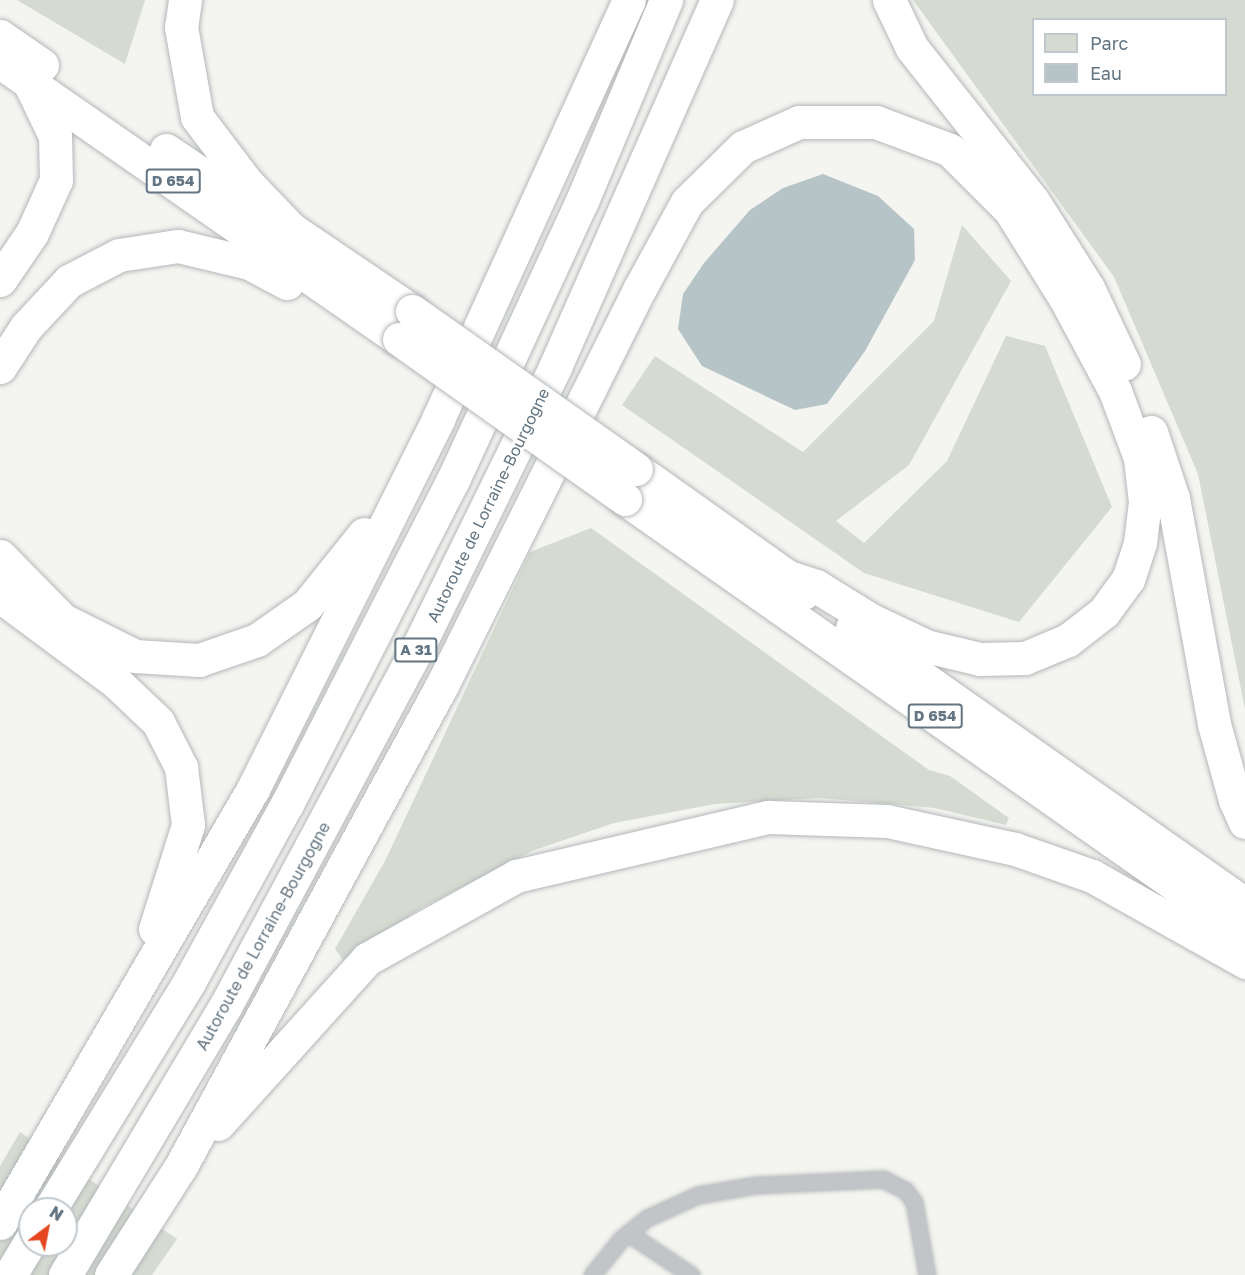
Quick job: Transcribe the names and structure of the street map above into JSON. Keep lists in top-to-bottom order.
{
  "streets": {
    "highway": ["D 654", "Autoroute de Lorraine-Bourgogne", "A 31"]
  },
  "legend": ["Parc", "Eau"],
  "north": "top right"
}
